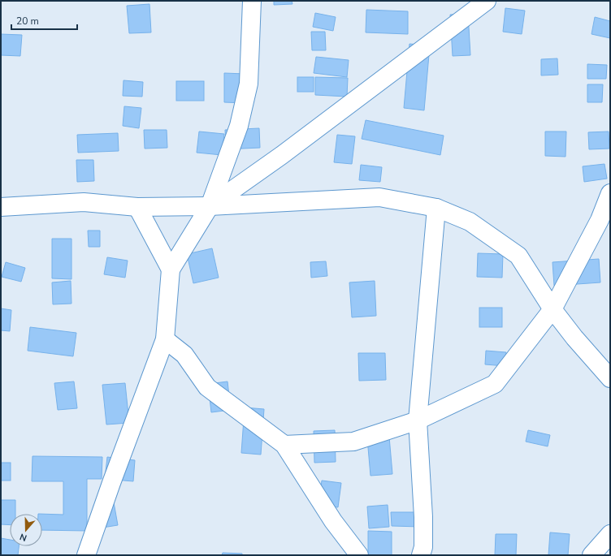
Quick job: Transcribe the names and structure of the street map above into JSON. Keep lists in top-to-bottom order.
{
  "scale_bar": "20 m",
  "north": "bottom"
}
